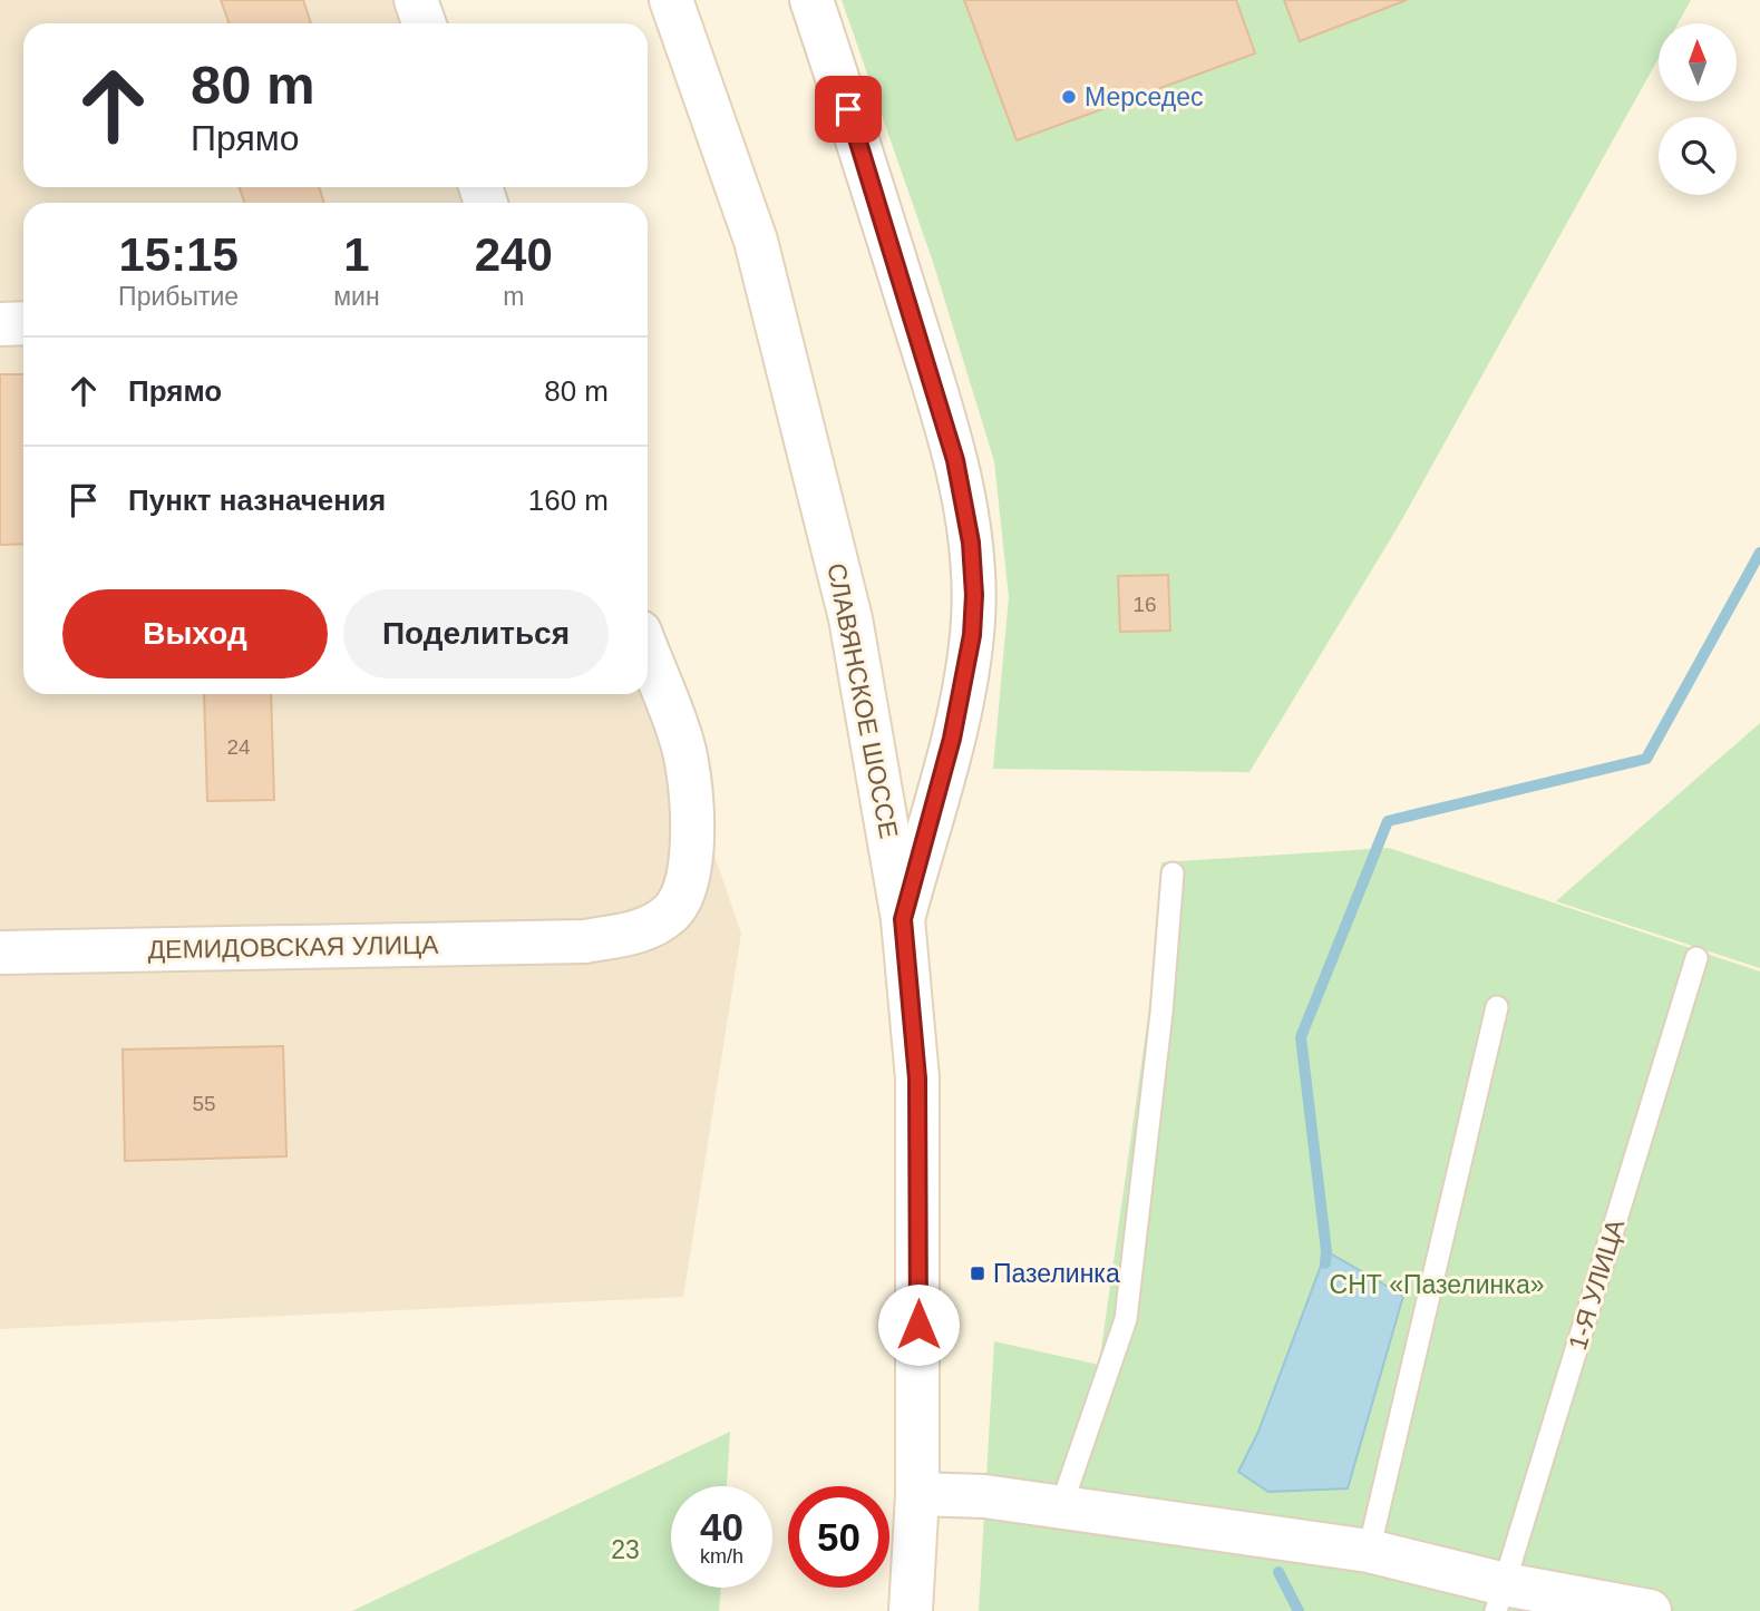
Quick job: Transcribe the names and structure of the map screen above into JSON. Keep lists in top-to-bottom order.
{
  "streets": {
    "street": ["СЛАВЯНСКОЕ ШОССЕ", "ДЕМИДОВСКАЯ УЛИЦА"],
    "lane": ["1-Я УЛИЦА"]
  },
  "parks": ["СНТ «Пазелинка»", "23"],
  "places": {
    "other": ["Мерседес"],
    "transit": ["Пазелинка"]
  },
  "house_numbers": ["16", "24", "55"],
  "north": "top",
  "page": {
    "turn": ["80 m", "Прямо"],
    "eta": [
      "15:15",
      "Прибытие",
      "1",
      "мин",
      "240",
      "m"
    ],
    "list": [
      {
        "name": "Прямо",
        "value": "80 m"
      },
      {
        "name": "Пункт назначения",
        "value": "160 m"
      }
    ],
    "buttons": ["Выход", "Поделиться"],
    "speed": "40 km/h",
    "limit": "50"
  }
}
